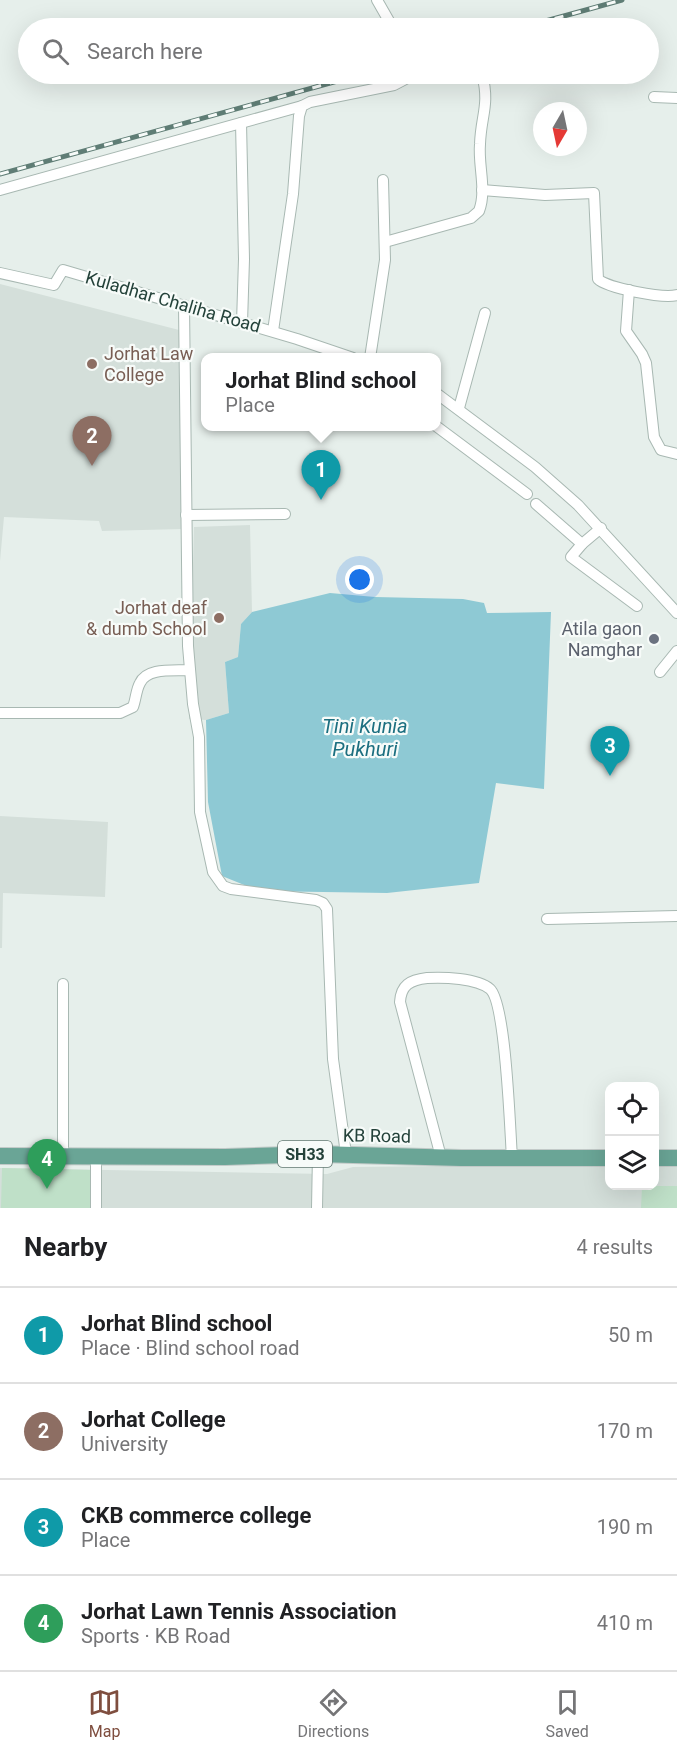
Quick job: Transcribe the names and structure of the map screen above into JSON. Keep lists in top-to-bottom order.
{
  "streets": {
    "main road": ["KB Road", "SH33"],
    "street": ["Kuladhar Chaliha Road"]
  },
  "water": ["Tini Kunia Pukhuri"],
  "places": ["Jorhat Law College", "Jorhat deaf & dumb School", "Atila gaon Namghar"],
  "north": "bottom",
  "page": {
    "search": "Search here",
    "popup": ["Jorhat Blind school", "Place"],
    "pins": [
      "2",
      "1",
      "3",
      "4"
    ],
    "heading": ["Nearby", "4 results"],
    "list": [
      {
        "mark": "1",
        "name": "Jorhat Blind school",
        "note": "Place · Blind school road",
        "value": "50 m"
      },
      {
        "mark": "2",
        "name": "Jorhat College",
        "note": "University",
        "value": "170 m"
      },
      {
        "mark": "3",
        "name": "CKB commerce college",
        "note": "Place",
        "value": "190 m"
      },
      {
        "mark": "4",
        "name": "Jorhat Lawn Tennis Association",
        "note": "Sports · KB Road",
        "value": "410 m"
      }
    ],
    "nav": ["Map", "Directions", "Saved"]
  }
}
